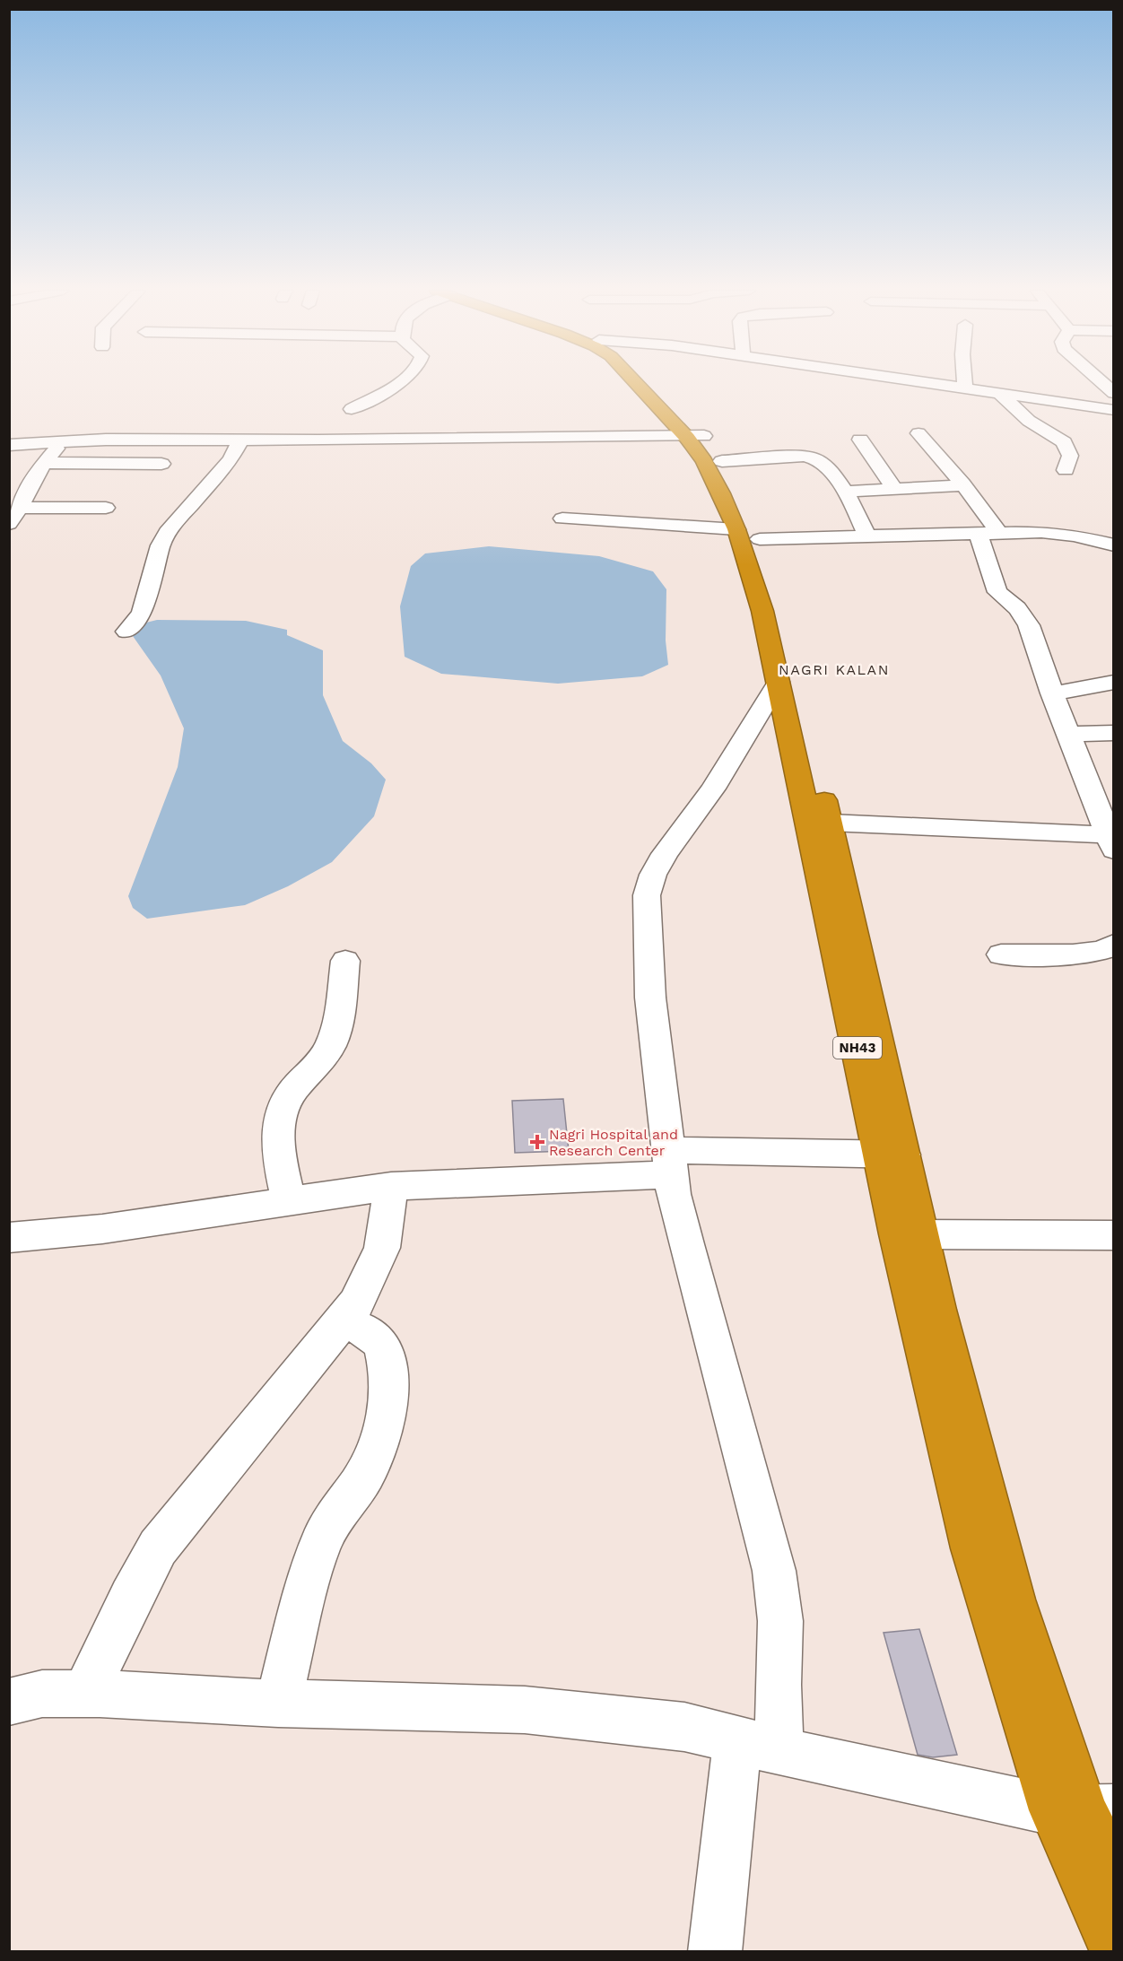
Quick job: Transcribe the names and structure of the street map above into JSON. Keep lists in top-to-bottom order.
{
  "streets": {
    "highway": ["NH43"]
  },
  "districts": ["NAGRI KALAN"],
  "places": {
    "health": ["Nagri Hospital and Research Center"]
  }
}
